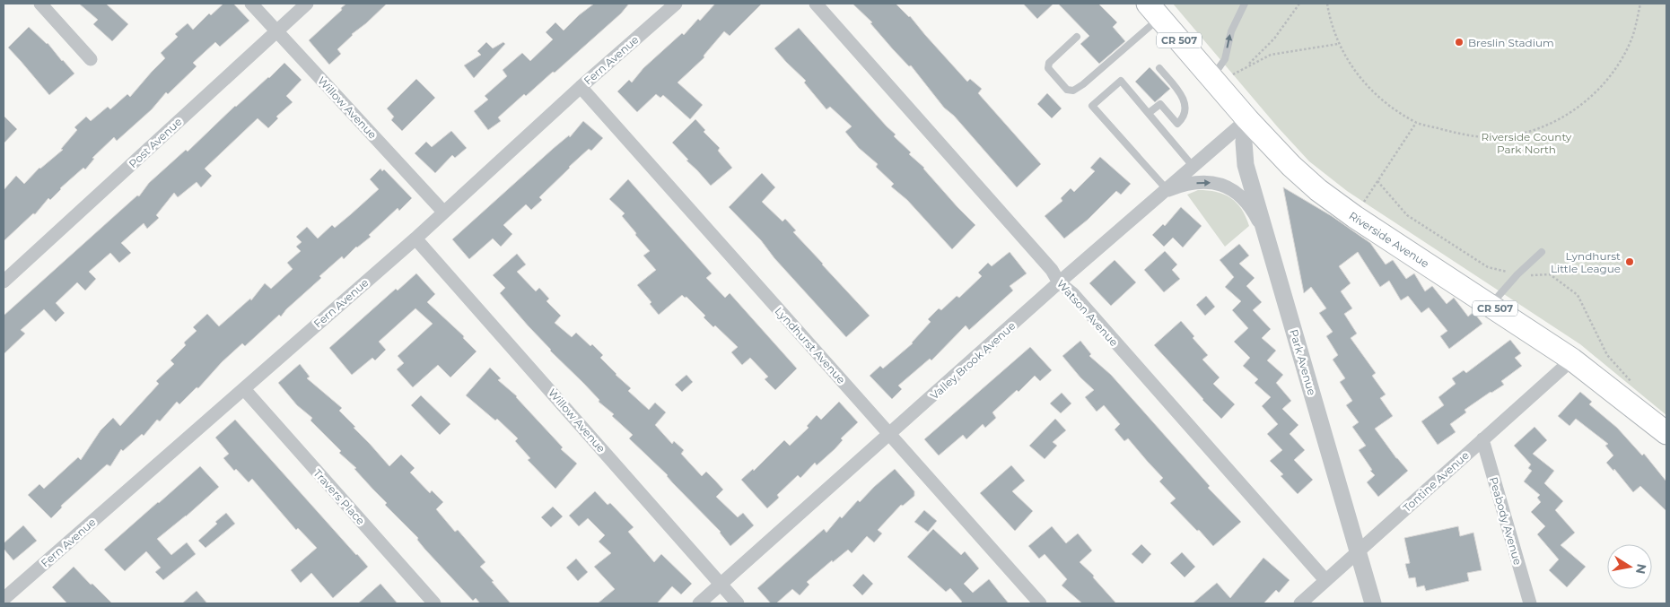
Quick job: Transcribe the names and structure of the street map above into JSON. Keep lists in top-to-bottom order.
{
  "streets": {
    "main road": ["CR 507", "Riverside Avenue"],
    "street": [
      "Fern Avenue",
      "Willow Avenue",
      "Post Avenue",
      "Watson Avenue",
      "Lyndhurst Avenue",
      "Valley Brook Avenue",
      "Park Avenue",
      "Tontine Avenue",
      "Travers Place",
      "Peabody Avenue"
    ]
  },
  "crossings": [
    ["Fern Avenue", "Willow Avenue"],
    ["Fern Avenue", "Lyndhurst Avenue"],
    ["Fern Avenue", "Travers Place"],
    ["Willow Avenue", "Post Avenue"],
    ["Willow Avenue", "Valley Brook Avenue"],
    ["Riverside Avenue", "Valley Brook Avenue"],
    ["Riverside Avenue", "Park Avenue"],
    ["Riverside Avenue", "Tontine Avenue"],
    ["Watson Avenue", "Valley Brook Avenue"],
    ["Watson Avenue", "Tontine Avenue"],
    ["Lyndhurst Avenue", "Valley Brook Avenue"],
    ["Valley Brook Avenue", "Park Avenue"],
    ["Park Avenue", "Tontine Avenue"],
    ["Tontine Avenue", "Peabody Avenue"]
  ],
  "parks": ["Riverside County Park North"],
  "places": ["Breslin Stadium", "Lyndhurst Little League"],
  "north": "right"
}
